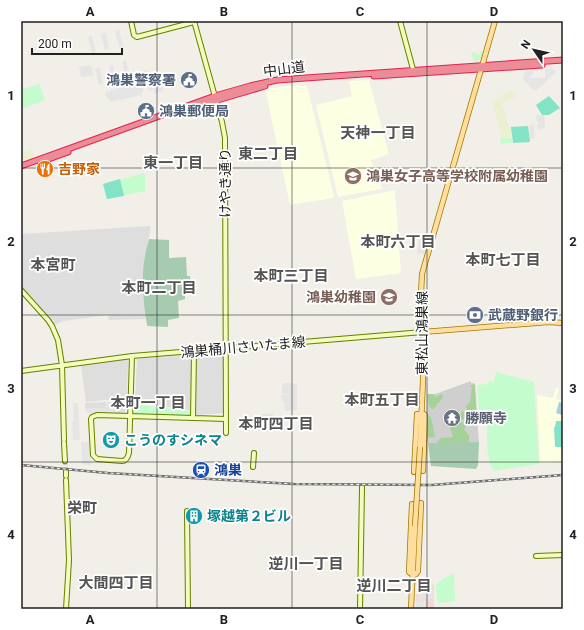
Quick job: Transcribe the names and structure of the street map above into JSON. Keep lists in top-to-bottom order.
{
  "streets": {
    "highway": ["中山道"],
    "main road": ["東松山鴻巣線"],
    "street": ["けやき通り", "鴻巣桶川さいたま線"]
  },
  "crossings": [
    ["中山道", "けやき通り"],
    ["中山道", "東松山鴻巣線"],
    ["けやき通り", "鴻巣桶川さいたま線"],
    ["東松山鴻巣線", "鴻巣桶川さいたま線"]
  ],
  "districts": [
    "天神一丁目",
    "東二丁目",
    "東一丁目",
    "本町六丁目",
    "本町七丁目",
    "本宮町",
    "本町三丁目",
    "本町二丁目",
    "本町五丁目",
    "本町一丁目",
    "本町四丁目",
    "栄町",
    "逆川一丁目",
    "大間四丁目",
    "逆川二丁目"
  ],
  "places": {
    "public building": ["鴻巣警察署", "鴻巣郵便局"],
    "restaurant": ["吉野家"],
    "school or university": ["鴻巣女子高等学校附属幼稚園", "鴻巣幼稚園"],
    "bank": ["武蔵野銀行"],
    "temple": ["勝願寺"],
    "theatre": ["こうのすシネマ"],
    "station": ["鴻巣"],
    "building": ["塚越第２ビル"]
  },
  "scale_bar": "200 m",
  "north": "top left",
  "grid": {
    "columns": [
      "A",
      "B",
      "C",
      "D"
    ],
    "rows": [
      "1",
      "2",
      "3",
      "4"
    ]
  }
}
